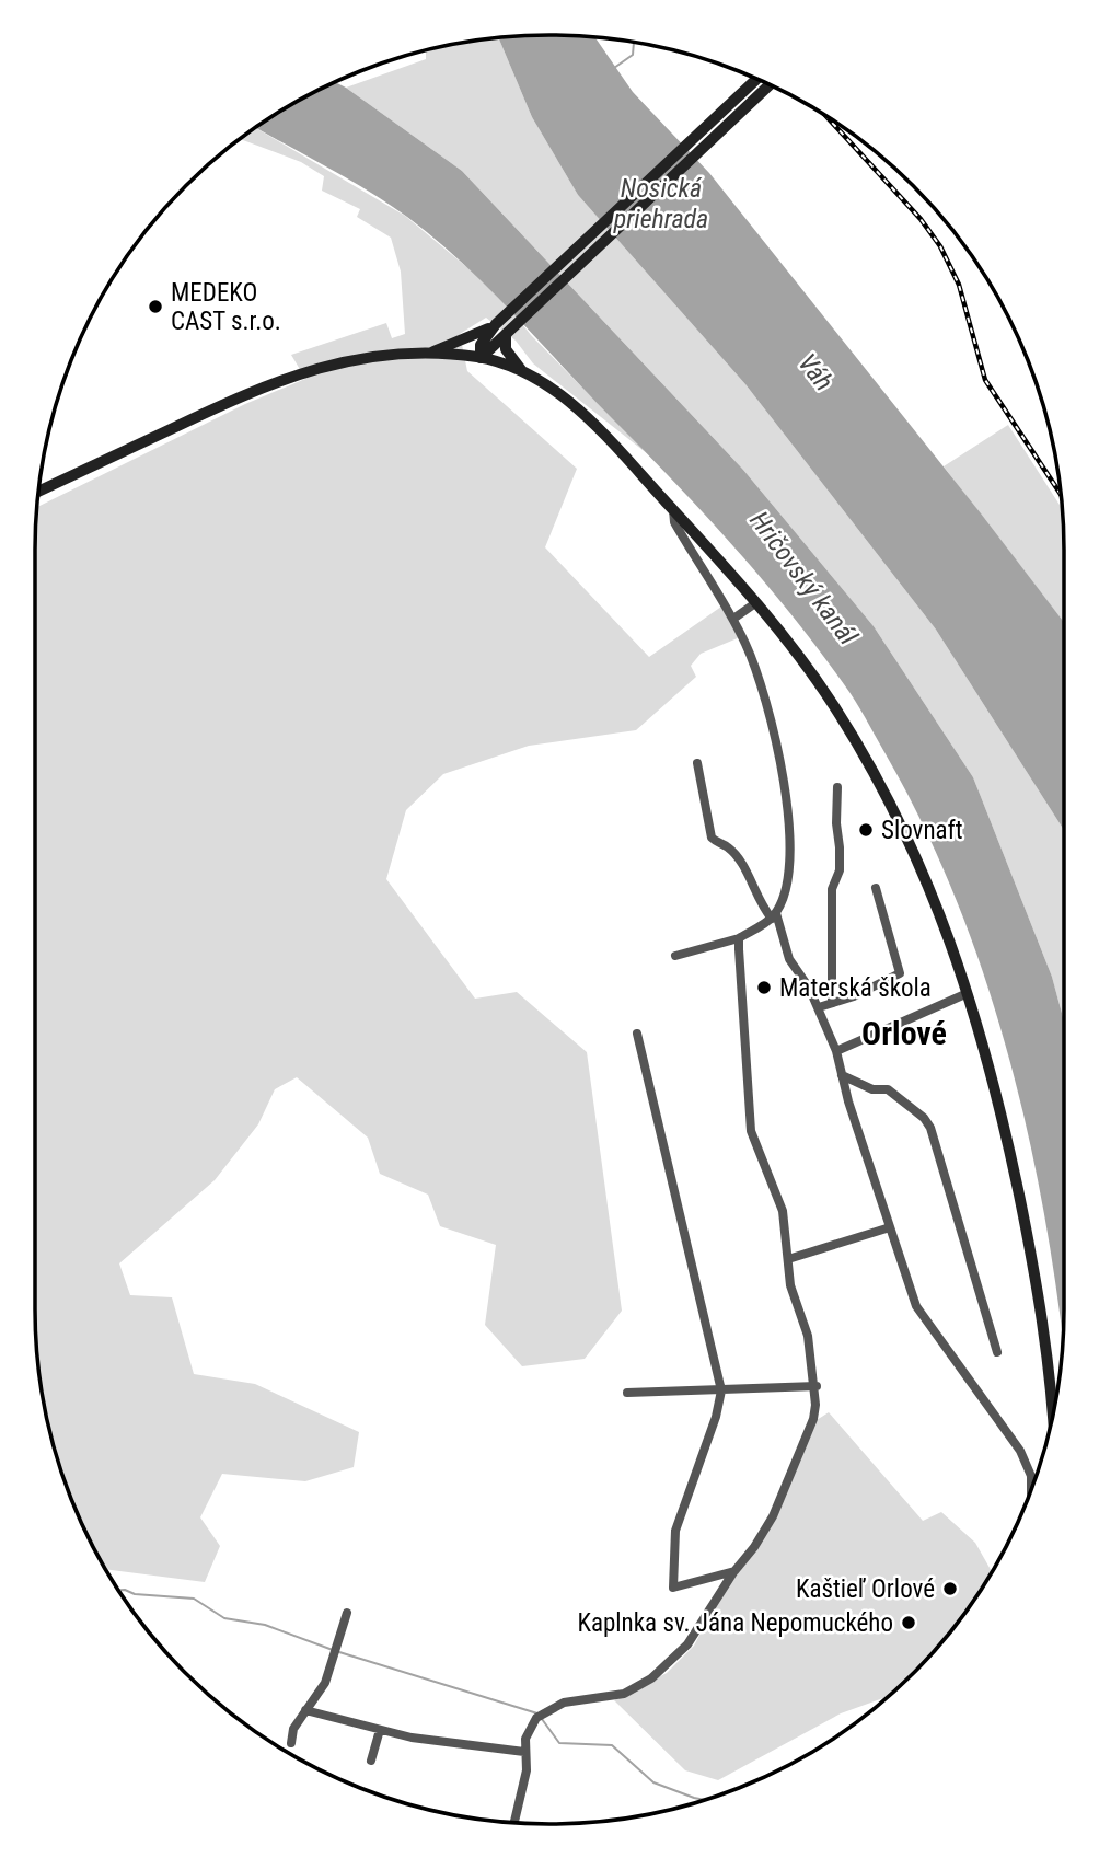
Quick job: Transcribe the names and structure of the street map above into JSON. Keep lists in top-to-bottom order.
{
  "districts": ["Orlové"],
  "water": ["Nosická priehrada", "Váh", "Hričovský kanál"],
  "places": [
    "MEDEKO CAST s.r.o.",
    "Slovnaft",
    "Materská škola",
    "Kaštieľ Orlové",
    "Kaplnka sv. Jána Nepomuckého"
  ]
}
